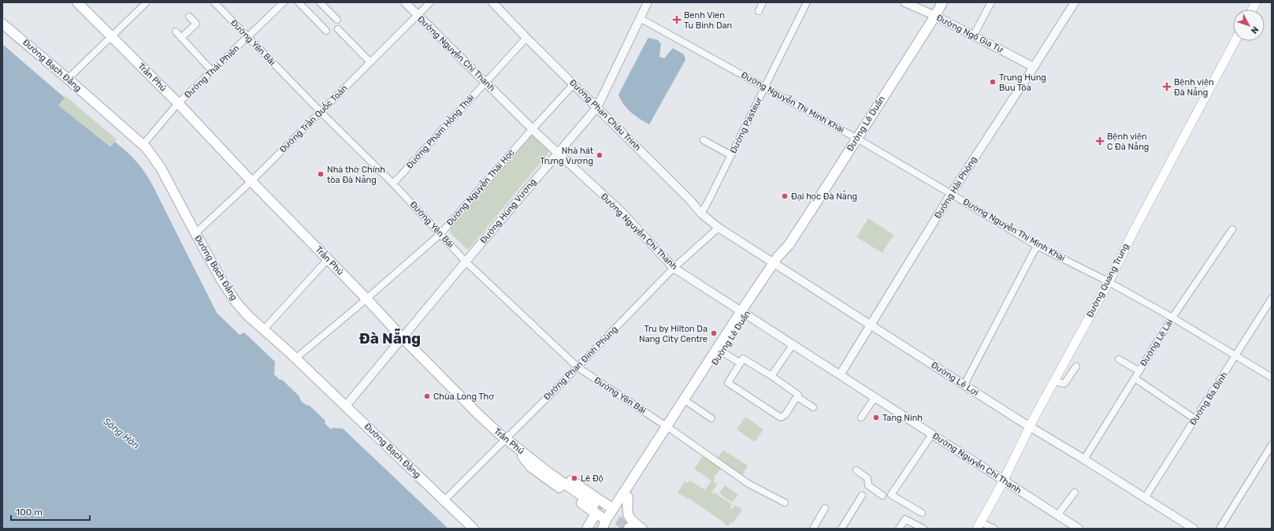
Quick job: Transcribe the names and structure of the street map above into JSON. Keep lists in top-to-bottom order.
{
  "streets": {
    "main road": [
      "Đường Bạch Đằng",
      "Trần Phú",
      "Đường Lê Duẩn",
      "Đường Quang Trung"
    ],
    "street": [
      "Đường Ngô Gia Tự",
      "Đường Yên Bái",
      "Đường Nguyễn Chí Thanh",
      "Đường Thái Phiên",
      "Đường Nguyễn Thị Minh Khai",
      "Đường Phan Châu Trinh",
      "Đường Trần Quốc Toản",
      "Đường Pasteur",
      "Đường Phạm Hồng Thái",
      "Đường Nguyễn Thái Học",
      "Đường Hải Phòng",
      "Đường Hùng Vương",
      "Đường Lê Lai",
      "Đường Phan Đình Phùng",
      "Đường Lê Lợi",
      "Đường Ba Đình"
    ]
  },
  "crossings": [
    ["Đường Ngô Gia Tự", "Đường Lê Duẩn"],
    ["Đường Ngô Gia Tự", "Đường Hải Phòng"],
    ["Đường Yên Bái", "Đường Thái Phiên"],
    ["Đường Yên Bái", "Đường Trần Quốc Toản"],
    ["Đường Yên Bái", "Đường Lê Duẩn"],
    ["Đường Yên Bái", "Đường Phạm Hồng Thái"],
    ["Đường Yên Bái", "Đường Nguyễn Thái Học"],
    ["Đường Yên Bái", "Đường Hùng Vương"],
    ["Đường Yên Bái", "Đường Phan Đình Phùng"],
    ["Đường Nguyễn Chí Thanh", "Đường Trần Quốc Toản"],
    ["Đường Nguyễn Chí Thanh", "Đường Lê Duẩn"],
    ["Đường Nguyễn Chí Thanh", "Đường Phạm Hồng Thái"],
    ["Đường Nguyễn Chí Thanh", "Đường Nguyễn Thái Học"],
    ["Đường Nguyễn Chí Thanh", "Đường Hải Phòng"],
    ["Đường Nguyễn Chí Thanh", "Đường Hùng Vương"],
    ["Đường Nguyễn Chí Thanh", "Đường Quang Trung"],
    ["Đường Nguyễn Chí Thanh", "Đường Phan Đình Phùng"],
    ["Đường Bạch Đằng", "Đường Thái Phiên"],
    ["Đường Bạch Đằng", "Đường Trần Quốc Toản"],
    ["Đường Bạch Đằng", "Đường Nguyễn Thái Học"],
    ["Đường Bạch Đằng", "Đường Hùng Vương"],
    ["Đường Bạch Đằng", "Đường Phan Đình Phùng"],
    ["Đường Thái Phiên", "Trần Phú"],
    ["Trần Phú", "Đường Trần Quốc Toản"],
    ["Trần Phú", "Đường Nguyễn Thái Học"],
    ["Trần Phú", "Đường Hùng Vương"],
    ["Trần Phú", "Đường Phan Đình Phùng"],
    ["Đường Nguyễn Thị Minh Khai", "Đường Lê Duẩn"],
    ["Đường Nguyễn Thị Minh Khai", "Đường Pasteur"],
    ["Đường Nguyễn Thị Minh Khai", "Đường Hải Phòng"],
    ["Đường Nguyễn Thị Minh Khai", "Đường Hùng Vương"],
    ["Đường Nguyễn Thị Minh Khai", "Đường Quang Trung"],
    ["Đường Nguyễn Thị Minh Khai", "Đường Lê Lai"],
    ["Đường Nguyễn Thị Minh Khai", "Đường Ba Đình"],
    ["Đường Phan Châu Trinh", "Đường Pasteur"],
    ["Đường Phan Châu Trinh", "Đường Phạm Hồng Thái"],
    ["Đường Phan Châu Trinh", "Đường Nguyễn Thái Học"],
    ["Đường Phan Châu Trinh", "Đường Hùng Vương"],
    ["Đường Phan Châu Trinh", "Đường Phan Đình Phùng"],
    ["Đường Phan Châu Trinh", "Đường Lê Lợi"],
    ["Đường Lê Duẩn", "Đường Lê Lợi"],
    ["Đường Hải Phòng", "Đường Lê Lợi"],
    ["Đường Quang Trung", "Đường Lê Lợi"],
    ["Đường Lê Lai", "Đường Lê Lợi"],
    ["Đường Phan Đình Phùng", "Đường Lê Lợi"],
    ["Đường Lê Lợi", "Đường Ba Đình"]
  ],
  "districts": ["Đà Nẵng"],
  "water": ["Sông Hàn"],
  "places": {
    "health": ["Benh Vien Tu Binh Dan", "Bệnh viện Đà Nẵng", "Bệnh viện C Đà Nẵng"],
    "other": [
      "Trung Hung Buu Tôa",
      "Nhà hát Trưng Vương",
      "Nhà thờ Chính tòa Đà Nẵng",
      "Đại học Đà Nẵng",
      "Tru by Hilton Da Nang City Centre",
      "Chùa Long Thơ",
      "Tang Ninh",
      "Lê Độ"
    ]
  },
  "scale_bar": "100 m",
  "north": "bottom right"
}
